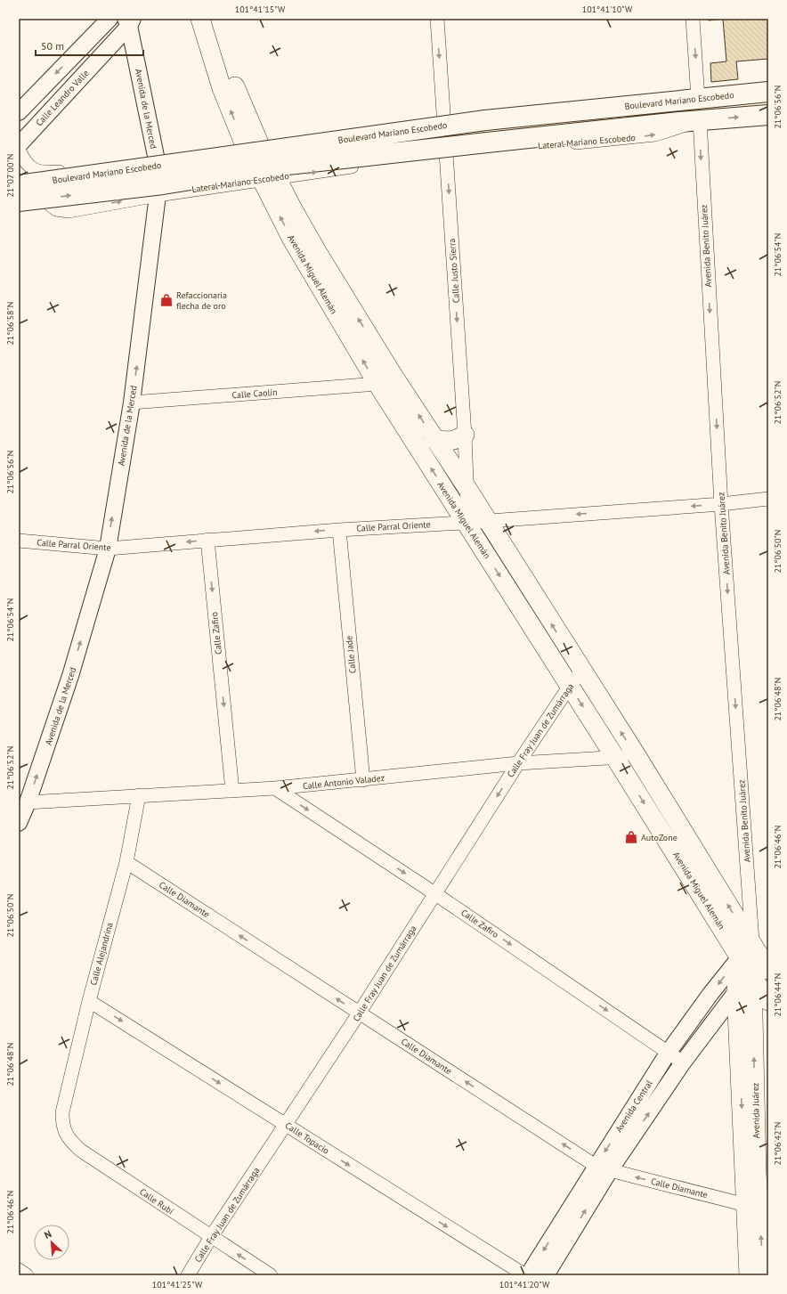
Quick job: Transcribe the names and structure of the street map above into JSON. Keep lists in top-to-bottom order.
{
  "streets": {
    "main road": ["Boulevard Mariano Escobedo", "Avenida Miguel Alemán", "Avenida Juárez"],
    "street": [
      "Calle Leandro Valle",
      "Avenida de la Merced",
      "Lateral Mariano Escobedo",
      "Avenida Benito Juárez",
      "Calle Justo Sierra",
      "Calle Caolín",
      "Calle Parral Oriente",
      "Calle Zafiro",
      "Calle Jade",
      "Calle Fray Juan de Zumárraga",
      "Calle Antonio Valadez",
      "Calle Diamante",
      "Calle Alejandrina",
      "Avenida Central",
      "Calle Topacio",
      "Calle Rubí"
    ]
  },
  "crossings": [
    ["Calle Leandro Valle", "Avenida de la Merced"],
    ["Boulevard Mariano Escobedo", "Lateral Mariano Escobedo"],
    ["Boulevard Mariano Escobedo", "Avenida Benito Juárez"],
    ["Avenida de la Merced", "Lateral Mariano Escobedo"],
    ["Avenida de la Merced", "Calle Caolín"],
    ["Avenida de la Merced", "Calle Parral Oriente"],
    ["Avenida de la Merced", "Calle Antonio Valadez"],
    ["Lateral Mariano Escobedo", "Calle Justo Sierra"],
    ["Lateral Mariano Escobedo", "Avenida Miguel Alemán"],
    ["Avenida Benito Juárez", "Avenida Miguel Alemán"],
    ["Avenida Benito Juárez", "Calle Parral Oriente"],
    ["Avenida Benito Juárez", "Avenida Central"],
    ["Avenida Benito Juárez", "Avenida Juárez"],
    ["Calle Justo Sierra", "Avenida Miguel Alemán"],
    ["Calle Justo Sierra", "Calle Parral Oriente"],
    ["Avenida Miguel Alemán", "Calle Caolín"],
    ["Avenida Miguel Alemán", "Calle Parral Oriente"],
    ["Avenida Miguel Alemán", "Calle Fray Juan de Zumárraga"],
    ["Avenida Miguel Alemán", "Calle Antonio Valadez"],
    ["Avenida Miguel Alemán", "Avenida Central"],
    ["Avenida Miguel Alemán", "Avenida Juárez"],
    ["Calle Parral Oriente", "Calle Zafiro"],
    ["Calle Parral Oriente", "Calle Jade"],
    ["Calle Zafiro", "Calle Fray Juan de Zumárraga"],
    ["Calle Zafiro", "Calle Antonio Valadez"],
    ["Calle Zafiro", "Avenida Central"],
    ["Calle Jade", "Calle Antonio Valadez"],
    ["Calle Fray Juan de Zumárraga", "Calle Antonio Valadez"],
    ["Calle Fray Juan de Zumárraga", "Calle Diamante"],
    ["Calle Fray Juan de Zumárraga", "Calle Topacio"],
    ["Calle Fray Juan de Zumárraga", "Calle Rubí"],
    ["Calle Antonio Valadez", "Calle Alejandrina"],
    ["Calle Diamante", "Calle Alejandrina"],
    ["Calle Diamante", "Avenida Central"],
    ["Calle Diamante", "Avenida Juárez"],
    ["Calle Alejandrina", "Calle Topacio"],
    ["Calle Alejandrina", "Calle Rubí"],
    ["Avenida Central", "Avenida Juárez"],
    ["Avenida Central", "Calle Topacio"]
  ],
  "one_way": [
    "Avenida de la Merced",
    "Avenida Benito Juárez",
    "Calle Justo Sierra",
    "Calle Parral Oriente",
    "Calle Zafiro",
    "Calle Diamante",
    "Calle Topacio"
  ],
  "places": {
    "shop": ["Refaccionaria flecha de oro", "AutoZone"]
  },
  "scale_bar": "50 m",
  "north": "top left",
  "coordinates": [
    "101°41'15\"W",
    "101°41'10\"W",
    "21°06'56\"N",
    "21°07'00\"N",
    "21°06'54\"N",
    "21°06'58\"N",
    "21°06'52\"N",
    "21°06'50\"N",
    "21°06'48\"N",
    "21°06'46\"N",
    "21°06'44\"N",
    "21°06'42\"N",
    "101°41'25\"W",
    "101°41'20\"W"
  ]
}
